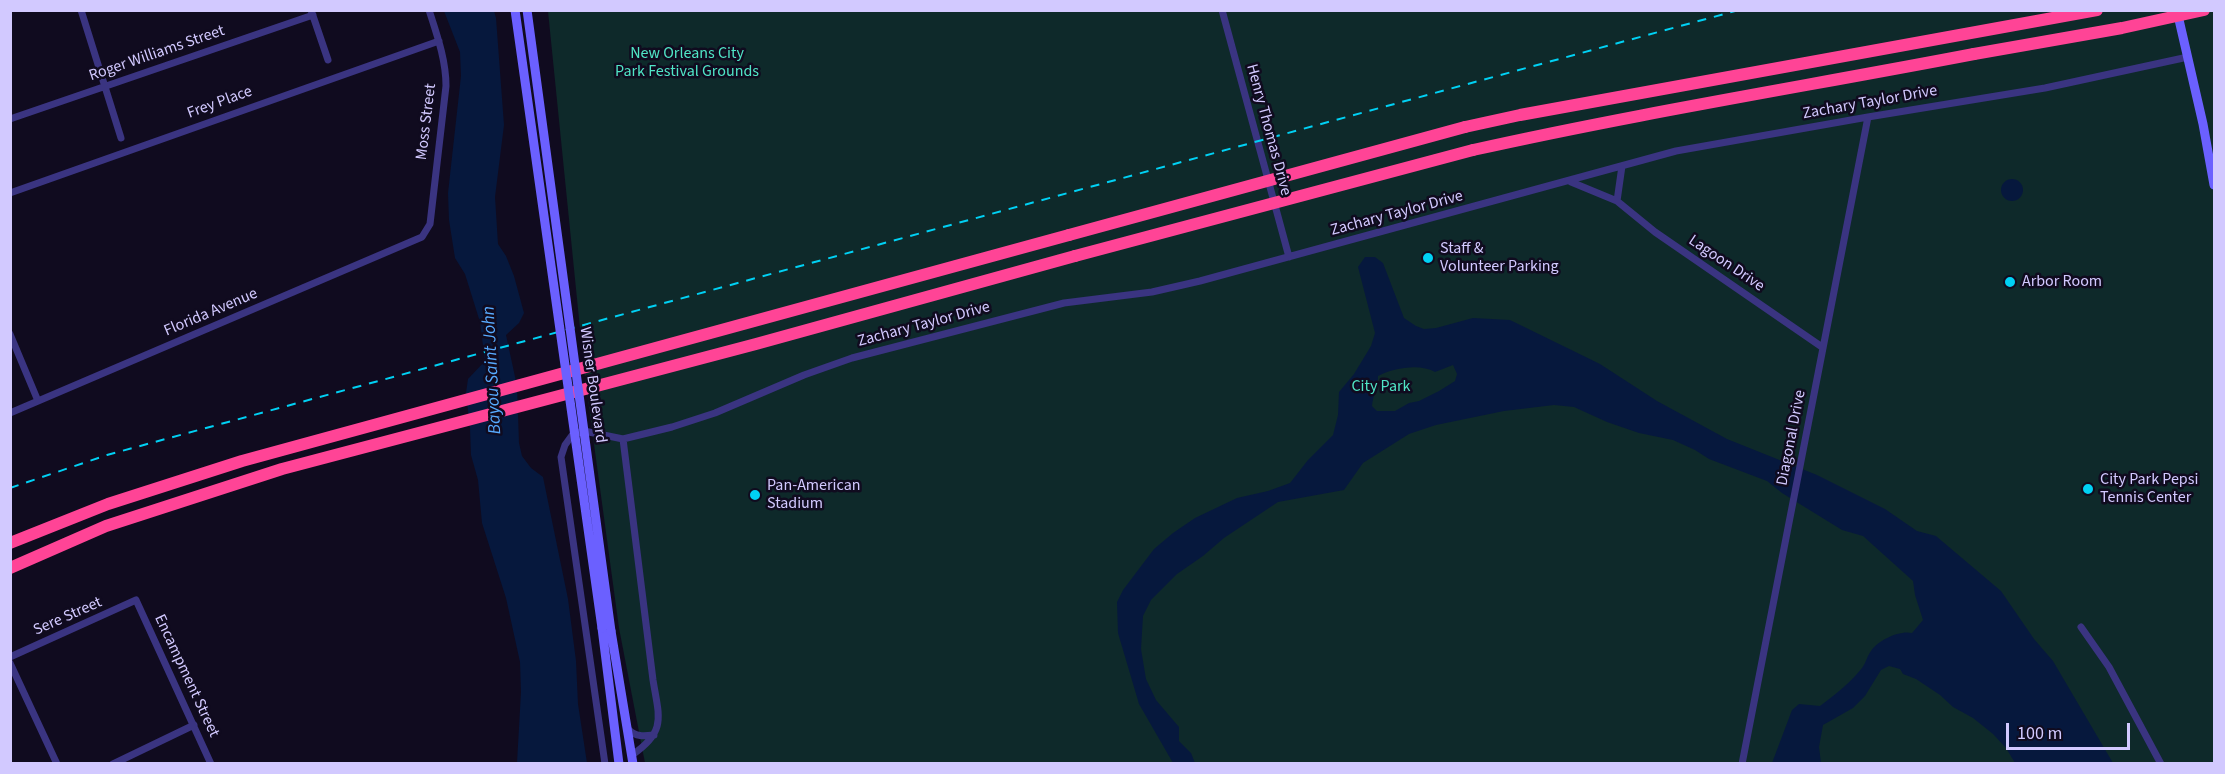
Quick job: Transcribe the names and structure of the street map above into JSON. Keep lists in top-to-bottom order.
{
  "streets": {
    "street": [
      "Roger Williams Street",
      "Frey Place",
      "Zachary Taylor Drive",
      "Moss Street",
      "Henry Thomas Drive",
      "Lagoon Drive",
      "Florida Avenue",
      "Wisner Boulevard",
      "Diagonal Drive",
      "Sere Street",
      "Encampment Street"
    ]
  },
  "crossings": [
    ["Frey Place", "Moss Street"],
    ["Zachary Taylor Drive", "Henry Thomas Drive"],
    ["Zachary Taylor Drive", "Lagoon Drive"],
    ["Zachary Taylor Drive", "Diagonal Drive"],
    ["Moss Street", "Florida Avenue"],
    ["Lagoon Drive", "Diagonal Drive"],
    ["Sere Street", "Encampment Street"]
  ],
  "water": ["Bayou Saint John"],
  "parks": ["New Orleans City Park Festival Grounds", "City Park"],
  "places": [
    "Staff & Volunteer Parking",
    "Arbor Room",
    "City Park Pepsi Tennis Center",
    "Pan-American Stadium"
  ],
  "scale_bar": "100 m"
}
